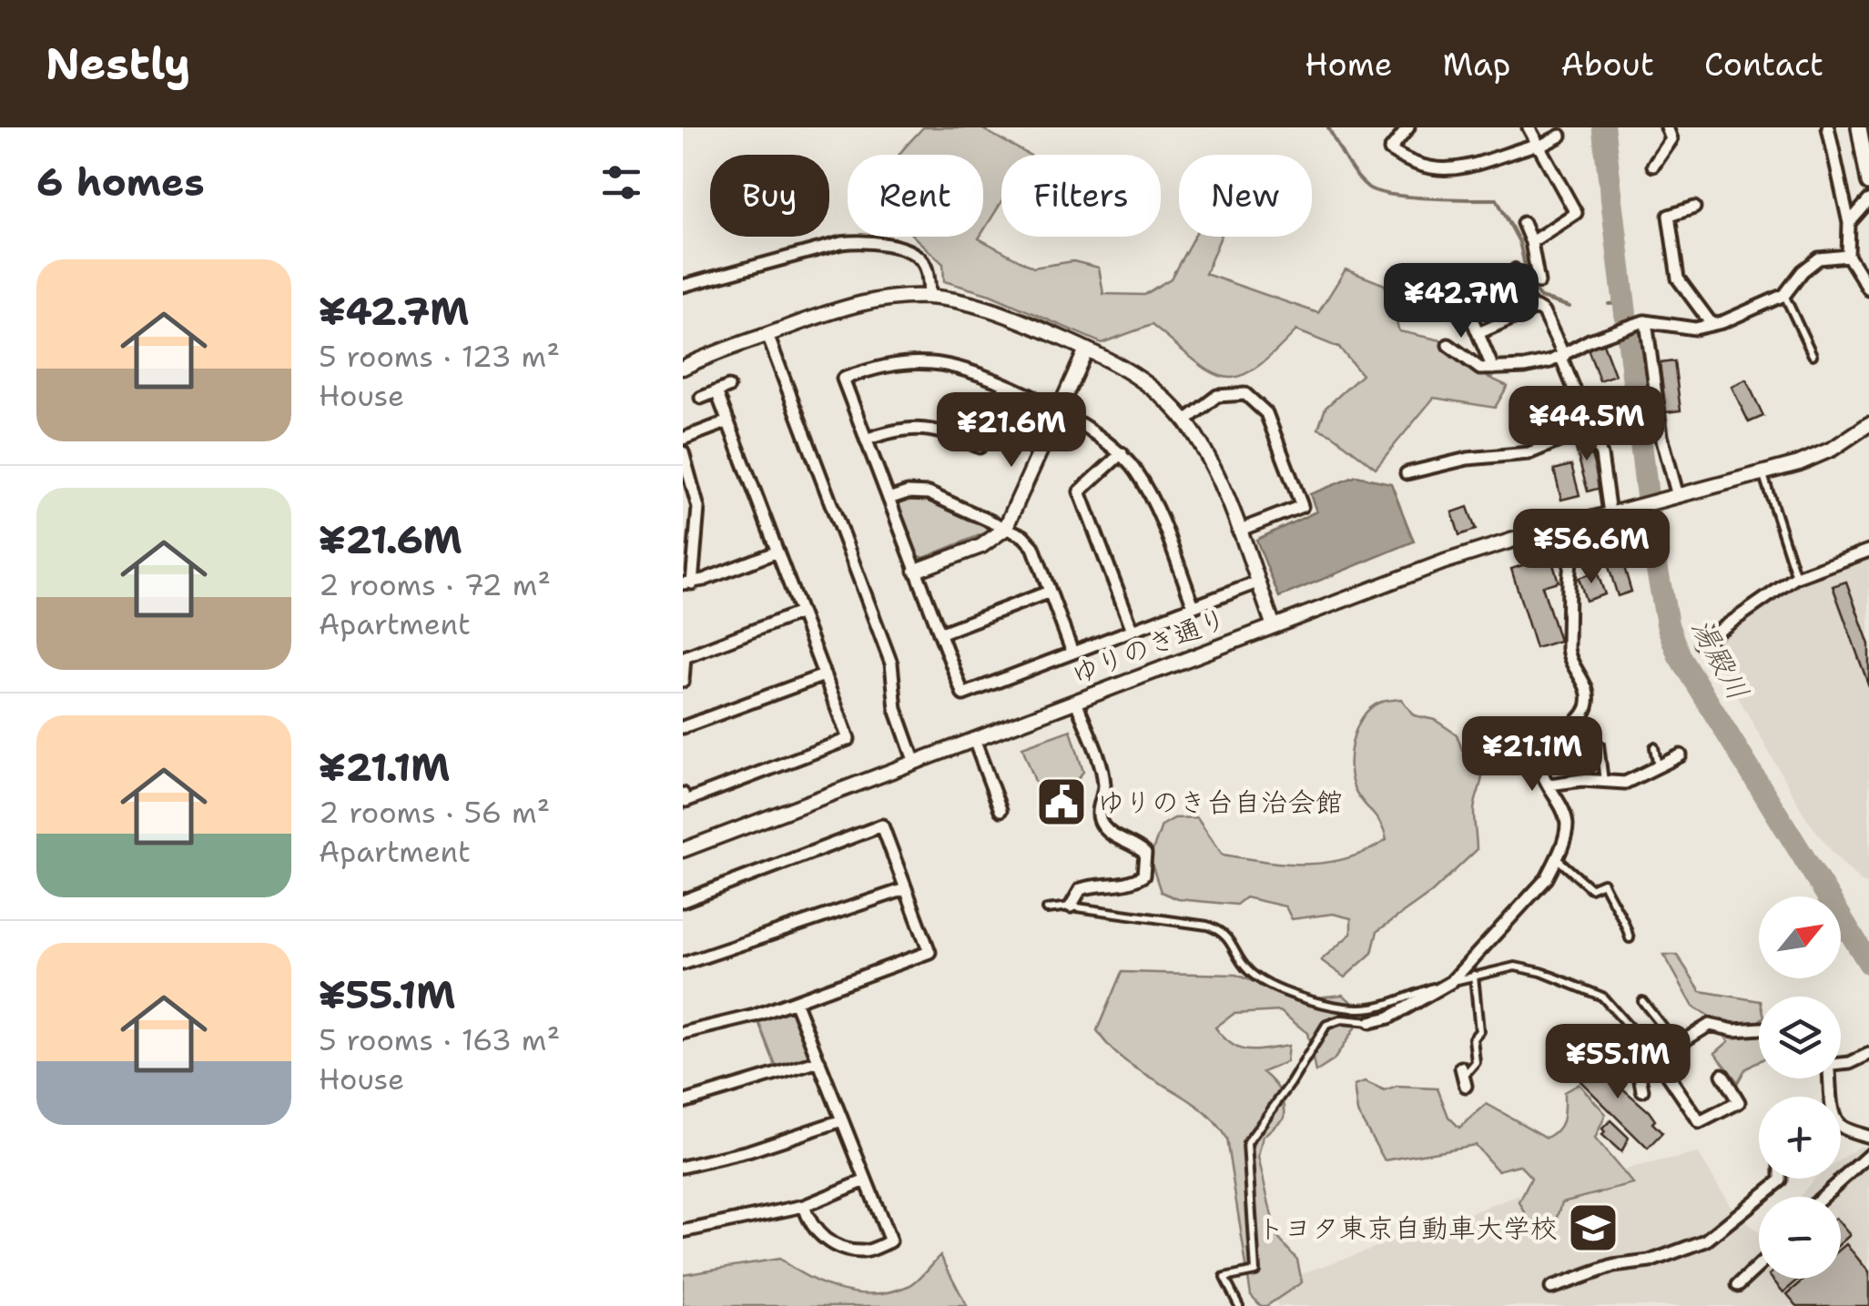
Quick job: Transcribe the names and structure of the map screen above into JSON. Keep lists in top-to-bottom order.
{
  "streets": {
    "street": ["ゆりのき通り"]
  },
  "water": ["湯殿川"],
  "places": {
    "public building": ["ゆりのき台自治会館"],
    "school or university": ["トヨタ東京自動車大学校"]
  },
  "north": "top right",
  "page": {
    "header": "Nestly",
    "nav": [
      "Home",
      "Map",
      "About",
      "Contact"
    ],
    "heading": "6 homes",
    "chip": [
      "Buy",
      "Rent",
      "Filters",
      "New"
    ],
    "list": [
      {
        "name": "¥42.7M",
        "note": "5 rooms · 123 m² · House"
      },
      {
        "name": "¥21.6M",
        "note": "2 rooms · 72 m² · Apartment"
      },
      {
        "name": "¥21.1M",
        "note": "2 rooms · 56 m² · Apartment"
      },
      {
        "name": "¥55.1M",
        "note": "5 rooms · 163 m² · House"
      }
    ],
    "price": [
      "¥42.7M",
      "¥44.5M",
      "¥21.6M",
      "¥56.6M",
      "¥21.1M",
      "¥55.1M"
    ],
    "map_buttons": ["+", "−"]
  }
}
